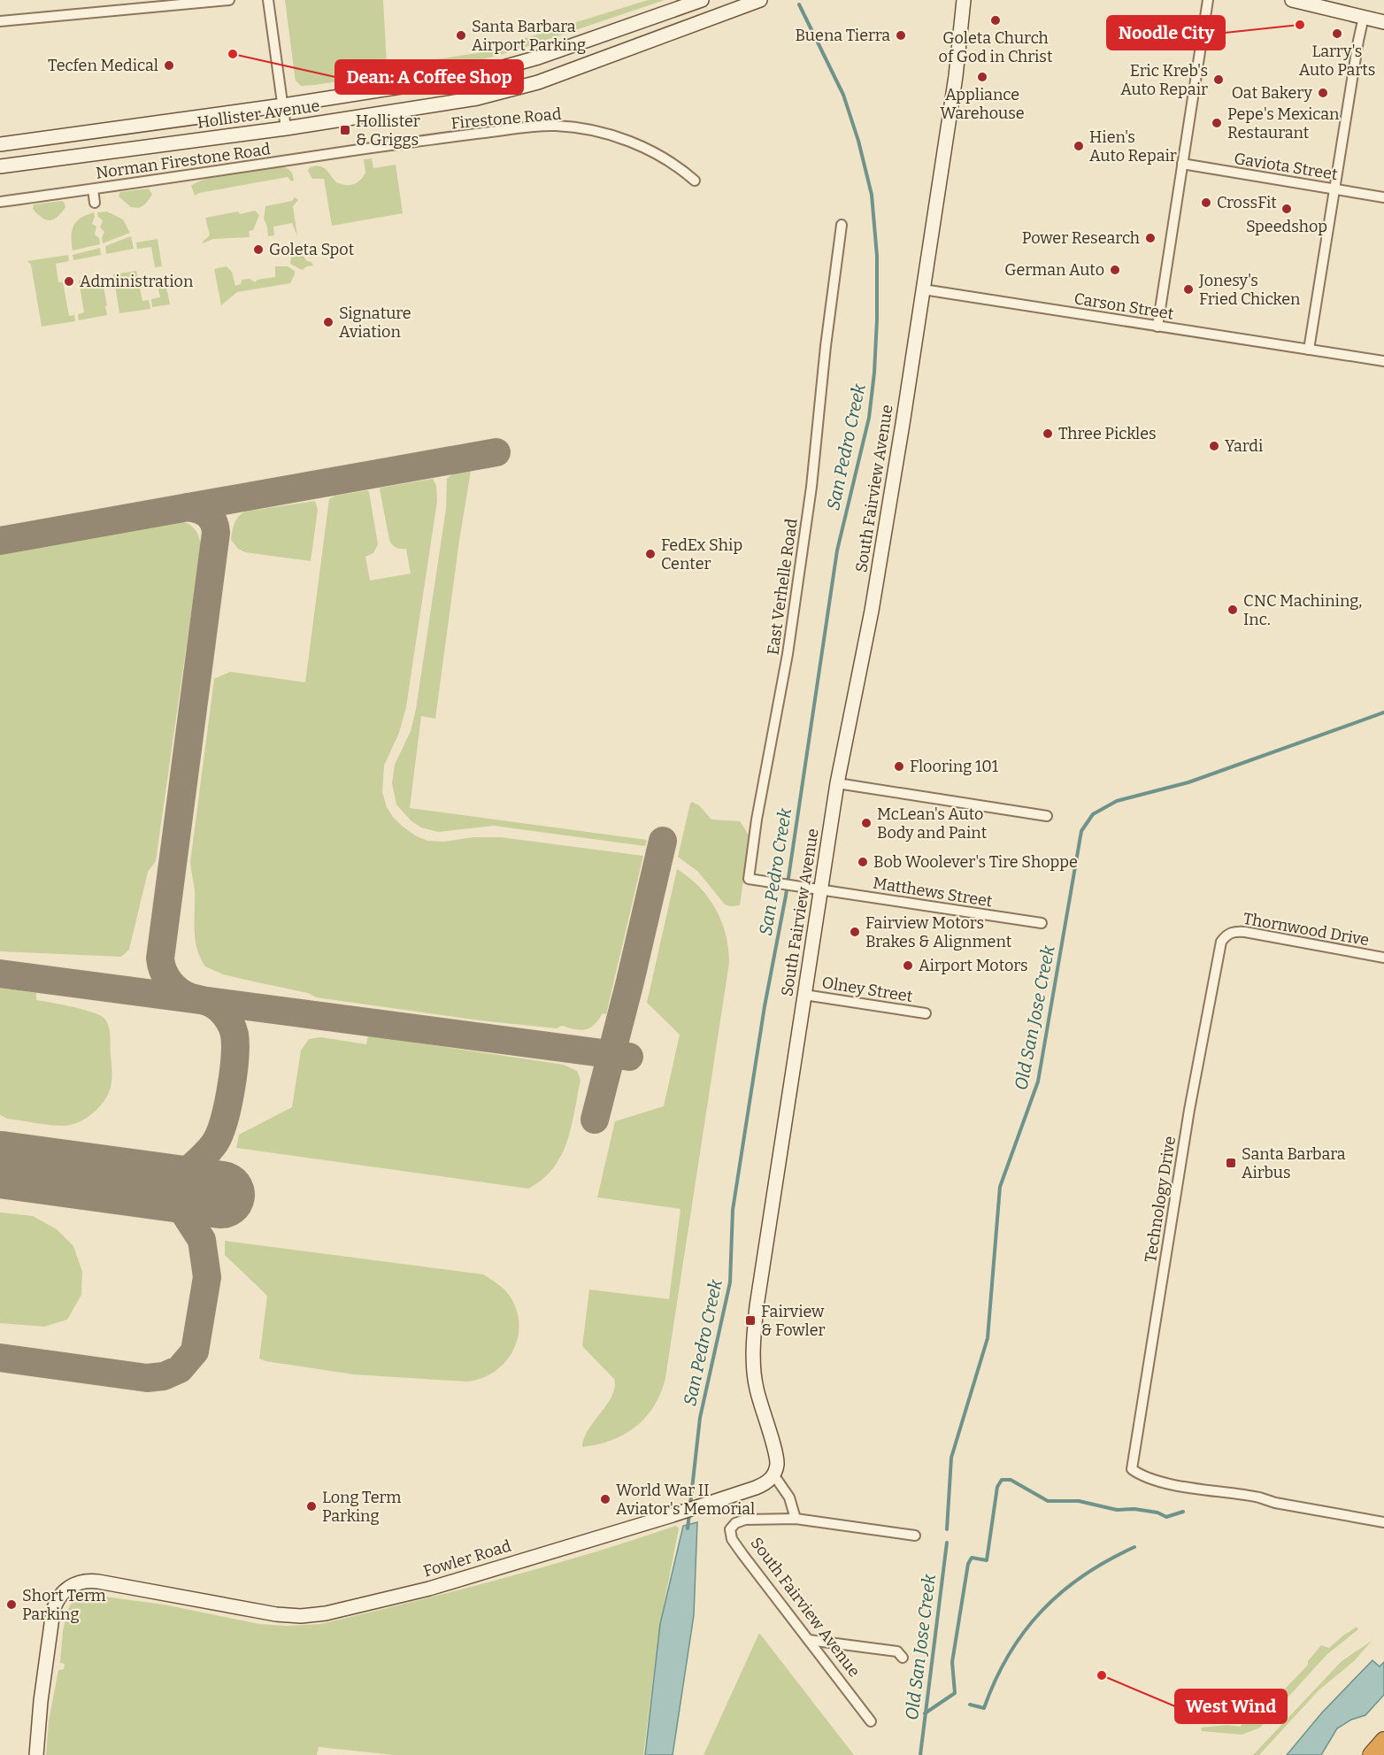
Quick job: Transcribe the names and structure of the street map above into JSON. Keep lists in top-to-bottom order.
{
  "streets": {
    "street": [
      "Hollister Avenue",
      "Firestone Road",
      "Norman Firestone Road",
      "Gaviota Street",
      "Carson Street",
      "South Fairview Avenue",
      "East Verhelle Road",
      "Matthews Street",
      "Thornwood Drive",
      "Olney Street",
      "Technology Drive",
      "Fowler Road"
    ]
  },
  "crossings": [
    ["Firestone Road", "Norman Firestone Road"],
    ["Carson Street", "South Fairview Avenue"],
    ["South Fairview Avenue", "East Verhelle Road"],
    ["South Fairview Avenue", "Matthews Street"],
    ["South Fairview Avenue", "Olney Street"],
    ["South Fairview Avenue", "Fowler Road"],
    ["East Verhelle Road", "Matthews Street"],
    ["Thornwood Drive", "Technology Drive"]
  ],
  "water": ["San Pedro Creek", "Old San Jose Creek"],
  "places": {
    "other": [
      "Goleta Church of God in Christ",
      "Noodle City",
      "Larry's Auto Parts",
      "Santa Barbara Airport Parking",
      "Buena Tierra",
      "Dean: A Coffee Shop",
      "Tecfen Medical",
      "Appliance Warehouse",
      "Eric Kreb's Auto Repair",
      "Oat Bakery",
      "Pepe's Mexican Restaurant",
      "Hien's Auto Repair",
      "CrossFit",
      "Speedshop",
      "Power Research",
      "Goleta Spot",
      "German Auto",
      "Administration",
      "Jonesy's Fried Chicken",
      "Signature Aviation",
      "Three Pickles",
      "Yardi",
      "FedEx Ship Center",
      "CNC Machining, Inc.",
      "Flooring 101",
      "McLean's Auto Body and Paint",
      "Bob Woolever's Tire Shoppe",
      "Fairview Motors Brakes & Alignment",
      "Airport Motors",
      "World War II Aviator's Memorial",
      "Long Term Parking",
      "Short Term Parking",
      "West Wind"
    ],
    "transit": ["Hollister & Griggs", "Santa Barbara Airbus", "Fairview & Fowler"]
  }
}
